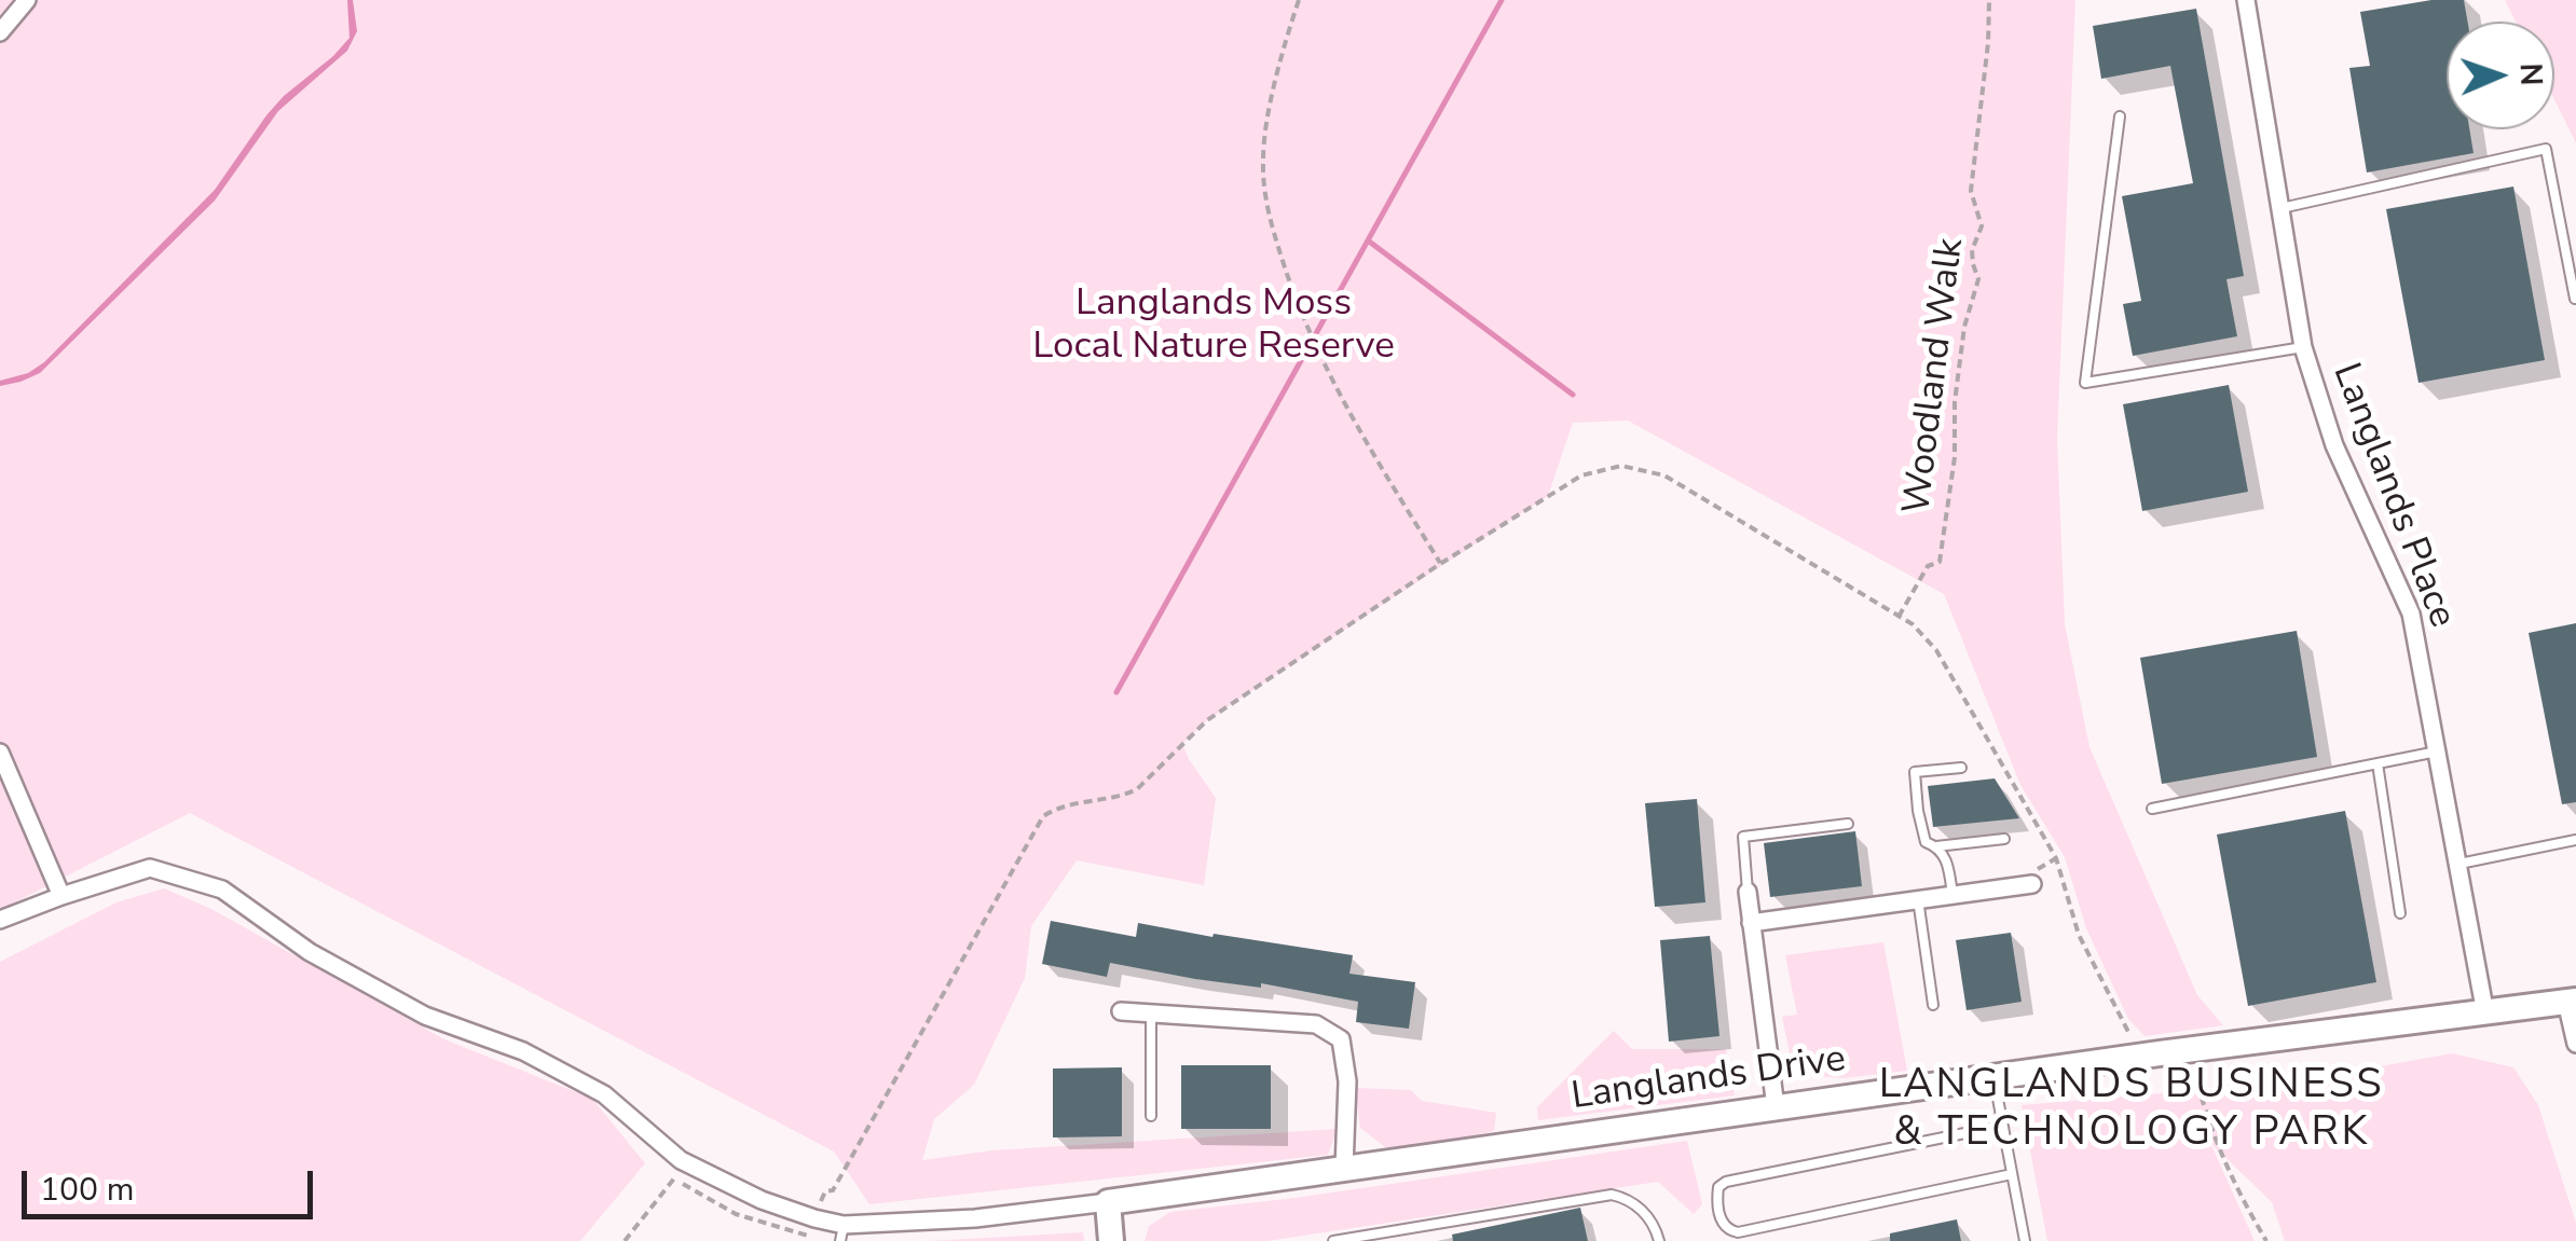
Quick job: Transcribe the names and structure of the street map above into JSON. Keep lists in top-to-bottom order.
{
  "streets": {
    "street": ["Langlands Place", "Langlands Drive"],
    "path": ["Woodland Walk"]
  },
  "crossings": [
    ["Langlands Place", "Langlands Drive"]
  ],
  "districts": ["LANGLANDS BUSINESS & TECHNOLOGY PARK"],
  "parks": ["Langlands Moss Local Nature Reserve"],
  "scale_bar": "100 m",
  "north": "right"
}
